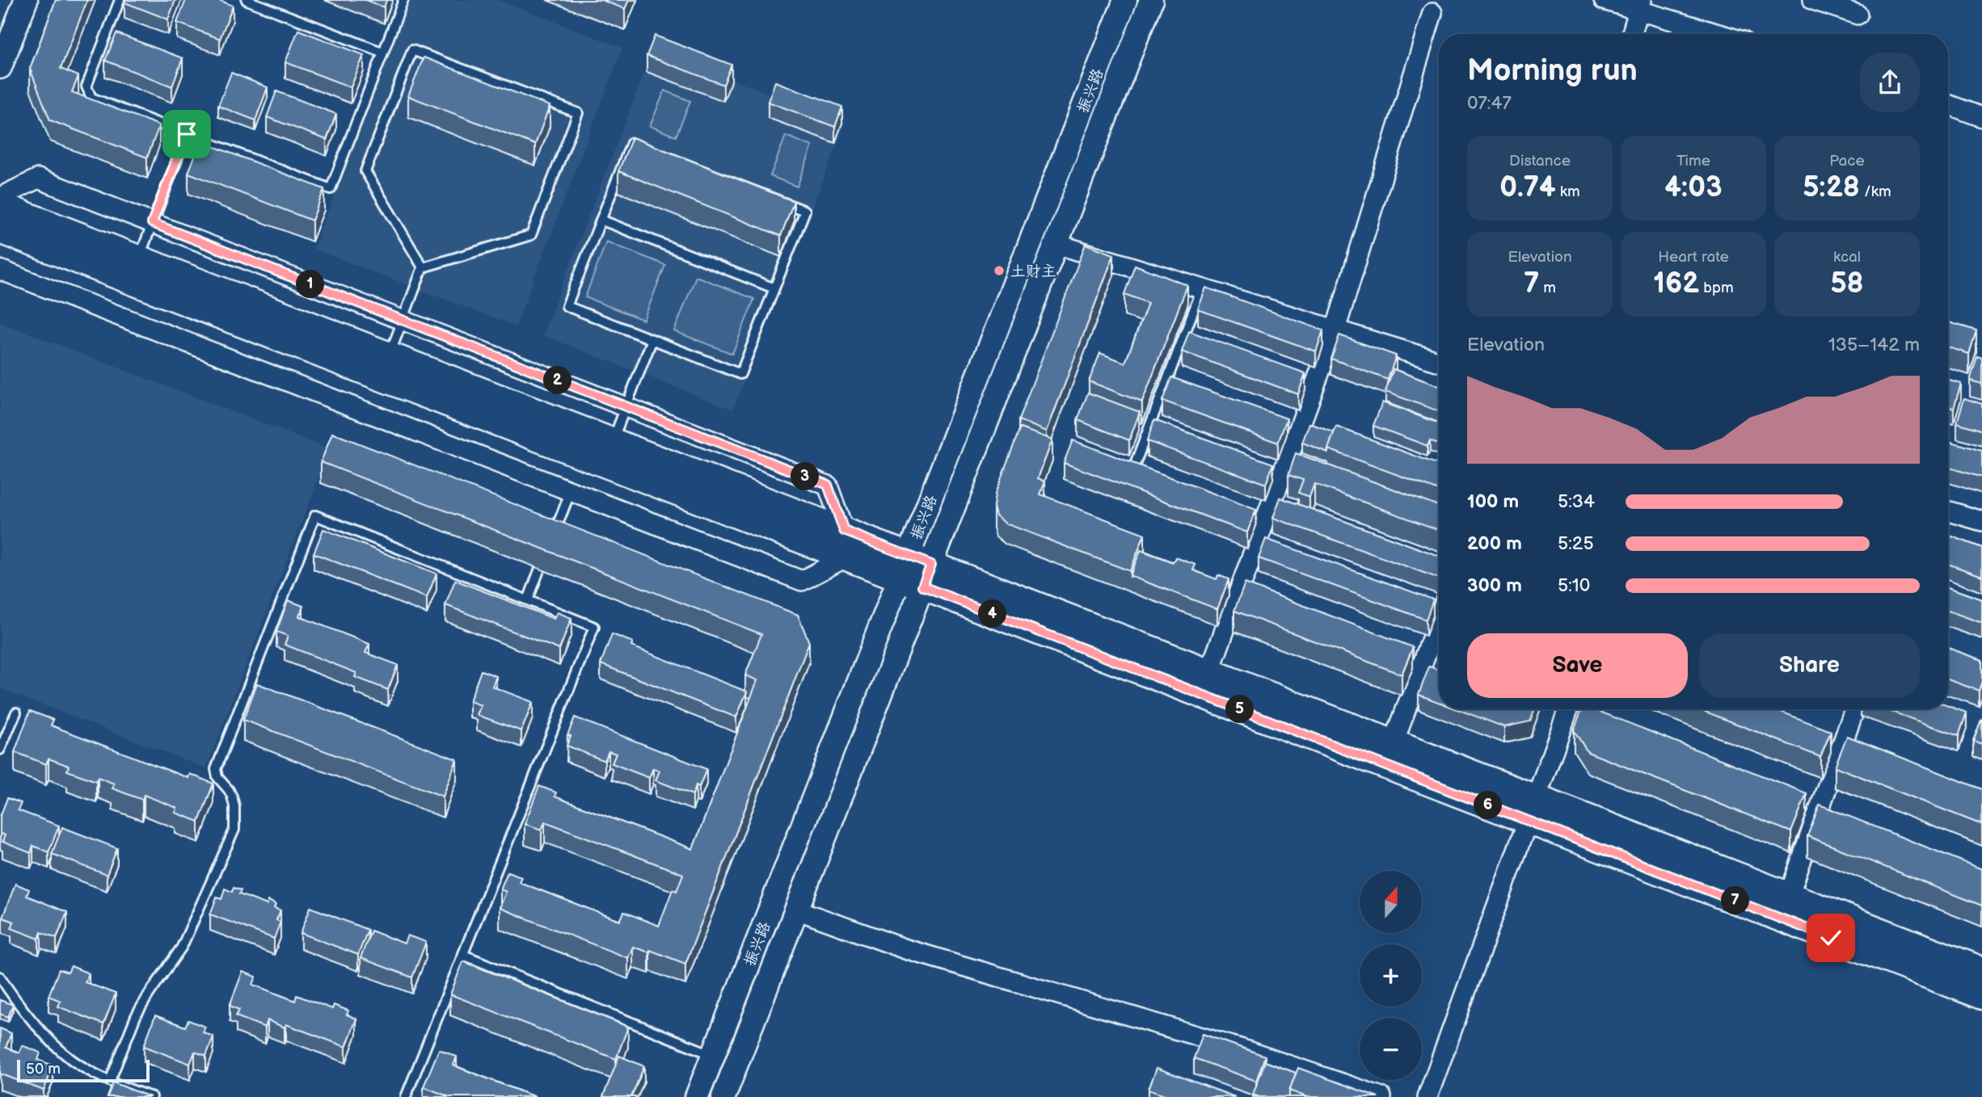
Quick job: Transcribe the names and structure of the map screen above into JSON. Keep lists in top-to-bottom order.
{
  "streets": {
    "street": ["振兴路"]
  },
  "places": ["土财主"],
  "scale_bar": "50 m",
  "north": "top",
  "page": {
    "heading": ["Morning run", "07:47"],
    "stats": [
      ["Distance", "0.74 km"],
      ["Time", "4:03"],
      ["Pace", "5:28 /km"],
      ["Elevation", "7 m"],
      ["Heart rate", "162 bpm"],
      ["kcal", "58"]
    ],
    "pins": [
      "1",
      "2",
      "3",
      "4",
      "5",
      "6",
      "7"
    ],
    "chart": ["Elevation", "135–142 m"],
    "list": [
      {
        "name": "100 m",
        "note": "5:34"
      },
      {
        "name": "200 m",
        "note": "5:25"
      },
      {
        "name": "300 m",
        "note": "5:10"
      }
    ],
    "buttons": ["Save", "Share"],
    "map_buttons": ["+", "−"],
    "scale": "50 m"
  }
}
